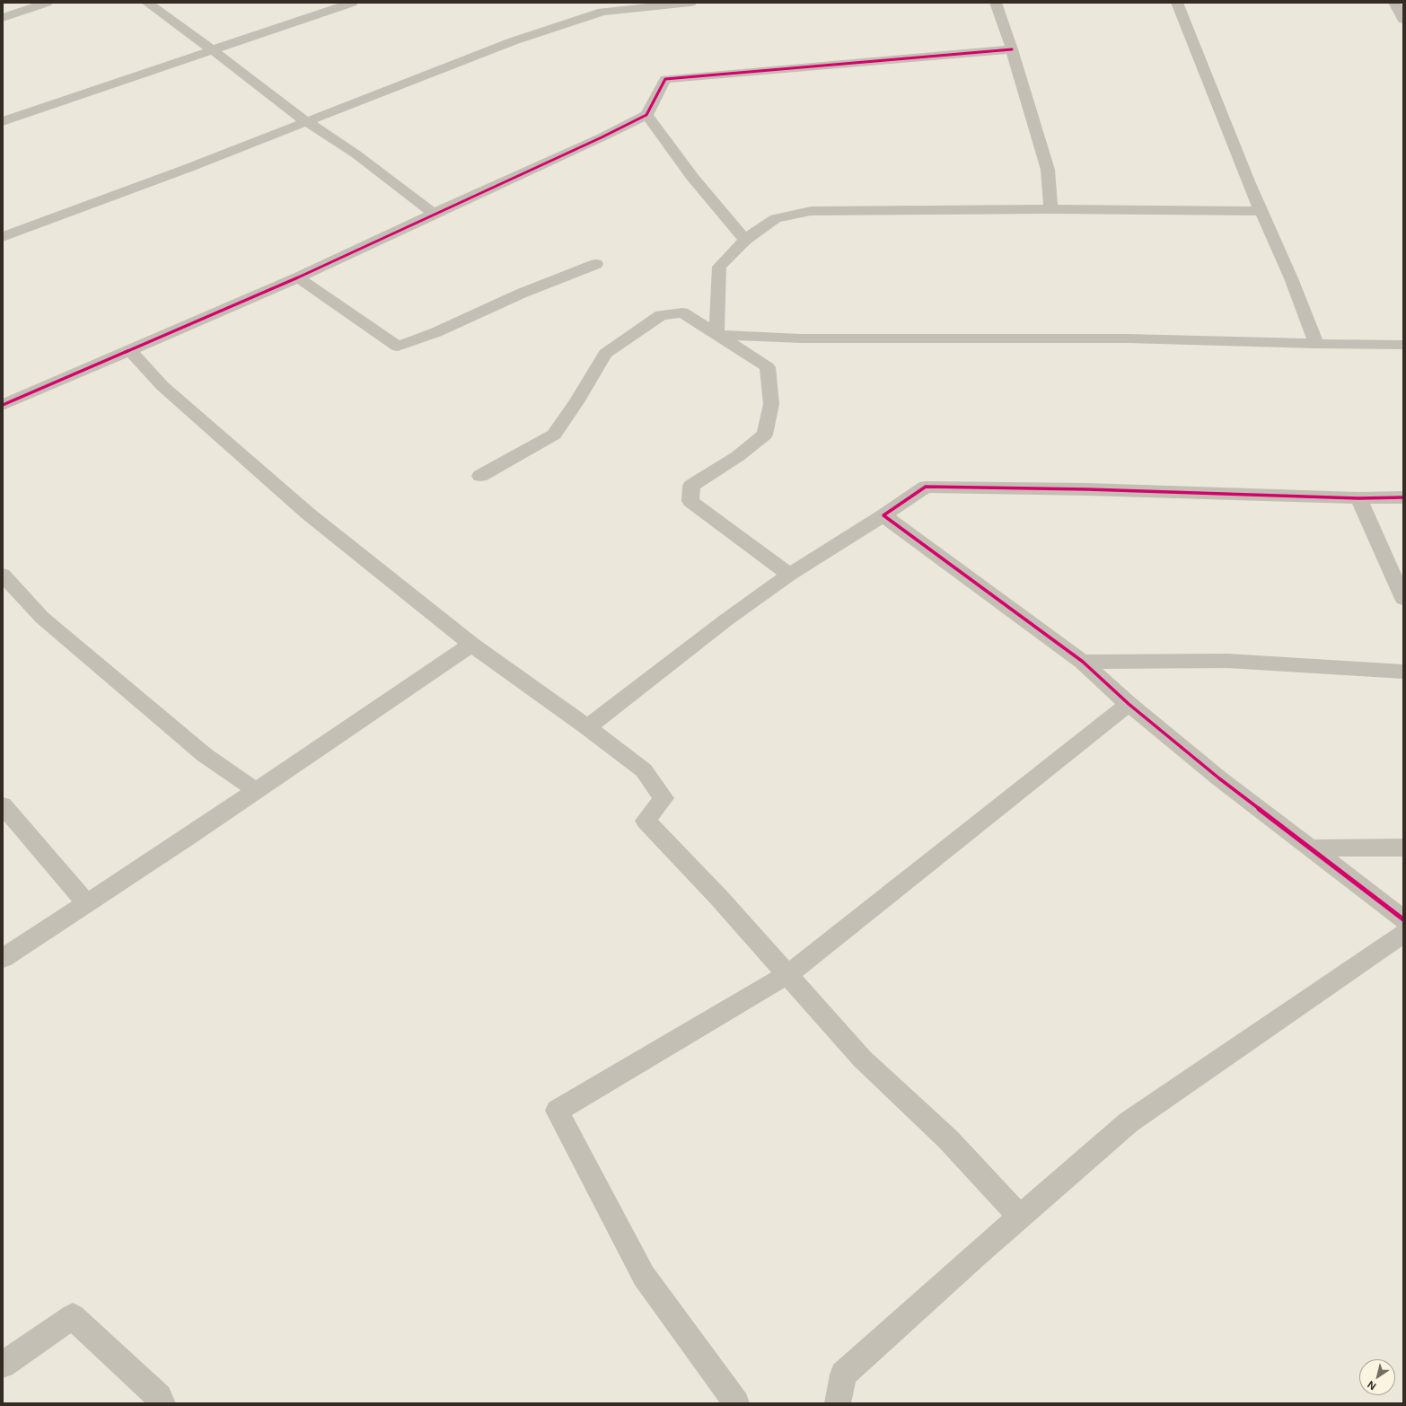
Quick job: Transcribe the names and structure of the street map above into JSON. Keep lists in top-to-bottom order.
{
  "north": "bottom left"
}
